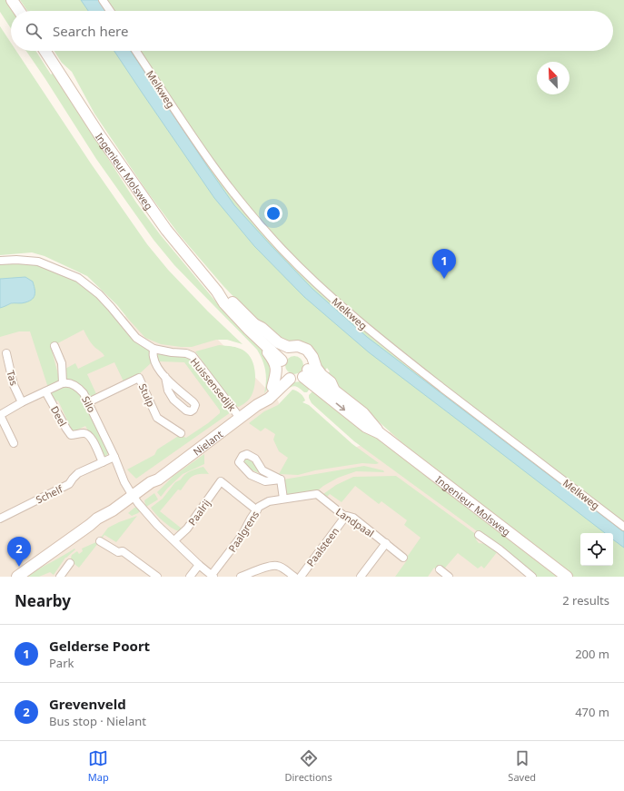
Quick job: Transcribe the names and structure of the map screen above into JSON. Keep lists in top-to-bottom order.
{
  "streets": {
    "main road": ["Ingenieur Molsweg", "Nielant"],
    "street": [
      "Melkweg",
      "Tas",
      "Huissensedijk",
      "Stulp",
      "Silo",
      "Deel",
      "Schelf",
      "Paalrij",
      "Landpaal",
      "Paalgrens",
      "Paalsteen"
    ]
  },
  "crossings": [
    ["Ingenieur Molsweg", "Nielant"],
    ["Huissensedijk", "Nielant"],
    ["Stulp", "Silo"],
    ["Silo", "Nielant"],
    ["Silo", "Schelf"],
    ["Silo", "Paalrij"],
    ["Silo", "Paalgrens"],
    ["Deel", "Schelf"],
    ["Paalrij", "Paalgrens"],
    ["Landpaal", "Paalgrens"],
    ["Landpaal", "Paalsteen"]
  ],
  "north": "top left",
  "page": {
    "search": "Search here",
    "pins": ["1", "2"],
    "heading": ["Nearby", "2 results"],
    "list": [
      {
        "mark": "1",
        "name": "Gelderse Poort",
        "note": "Park",
        "value": "200 m"
      },
      {
        "mark": "2",
        "name": "Grevenveld",
        "note": "Bus stop · Nielant",
        "value": "470 m"
      }
    ],
    "nav": ["Map", "Directions", "Saved"]
  }
}
